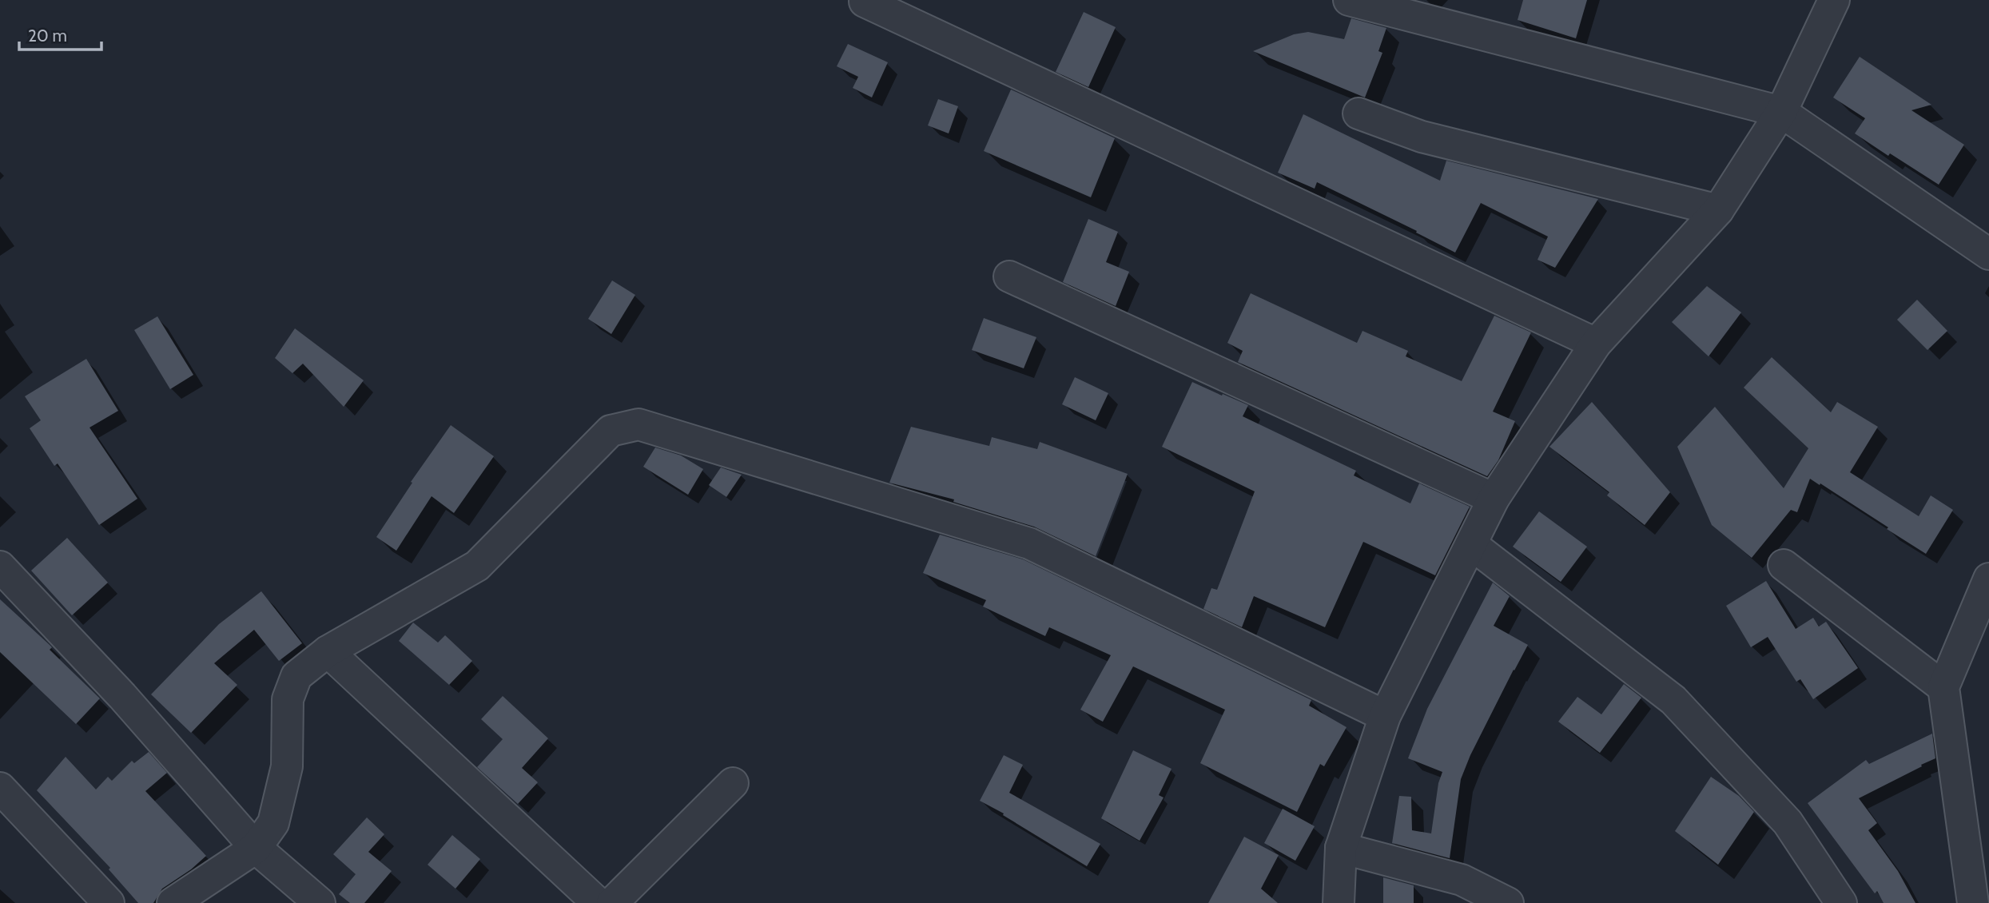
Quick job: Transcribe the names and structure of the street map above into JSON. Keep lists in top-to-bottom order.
{
  "scale_bar": "20 m"
}
